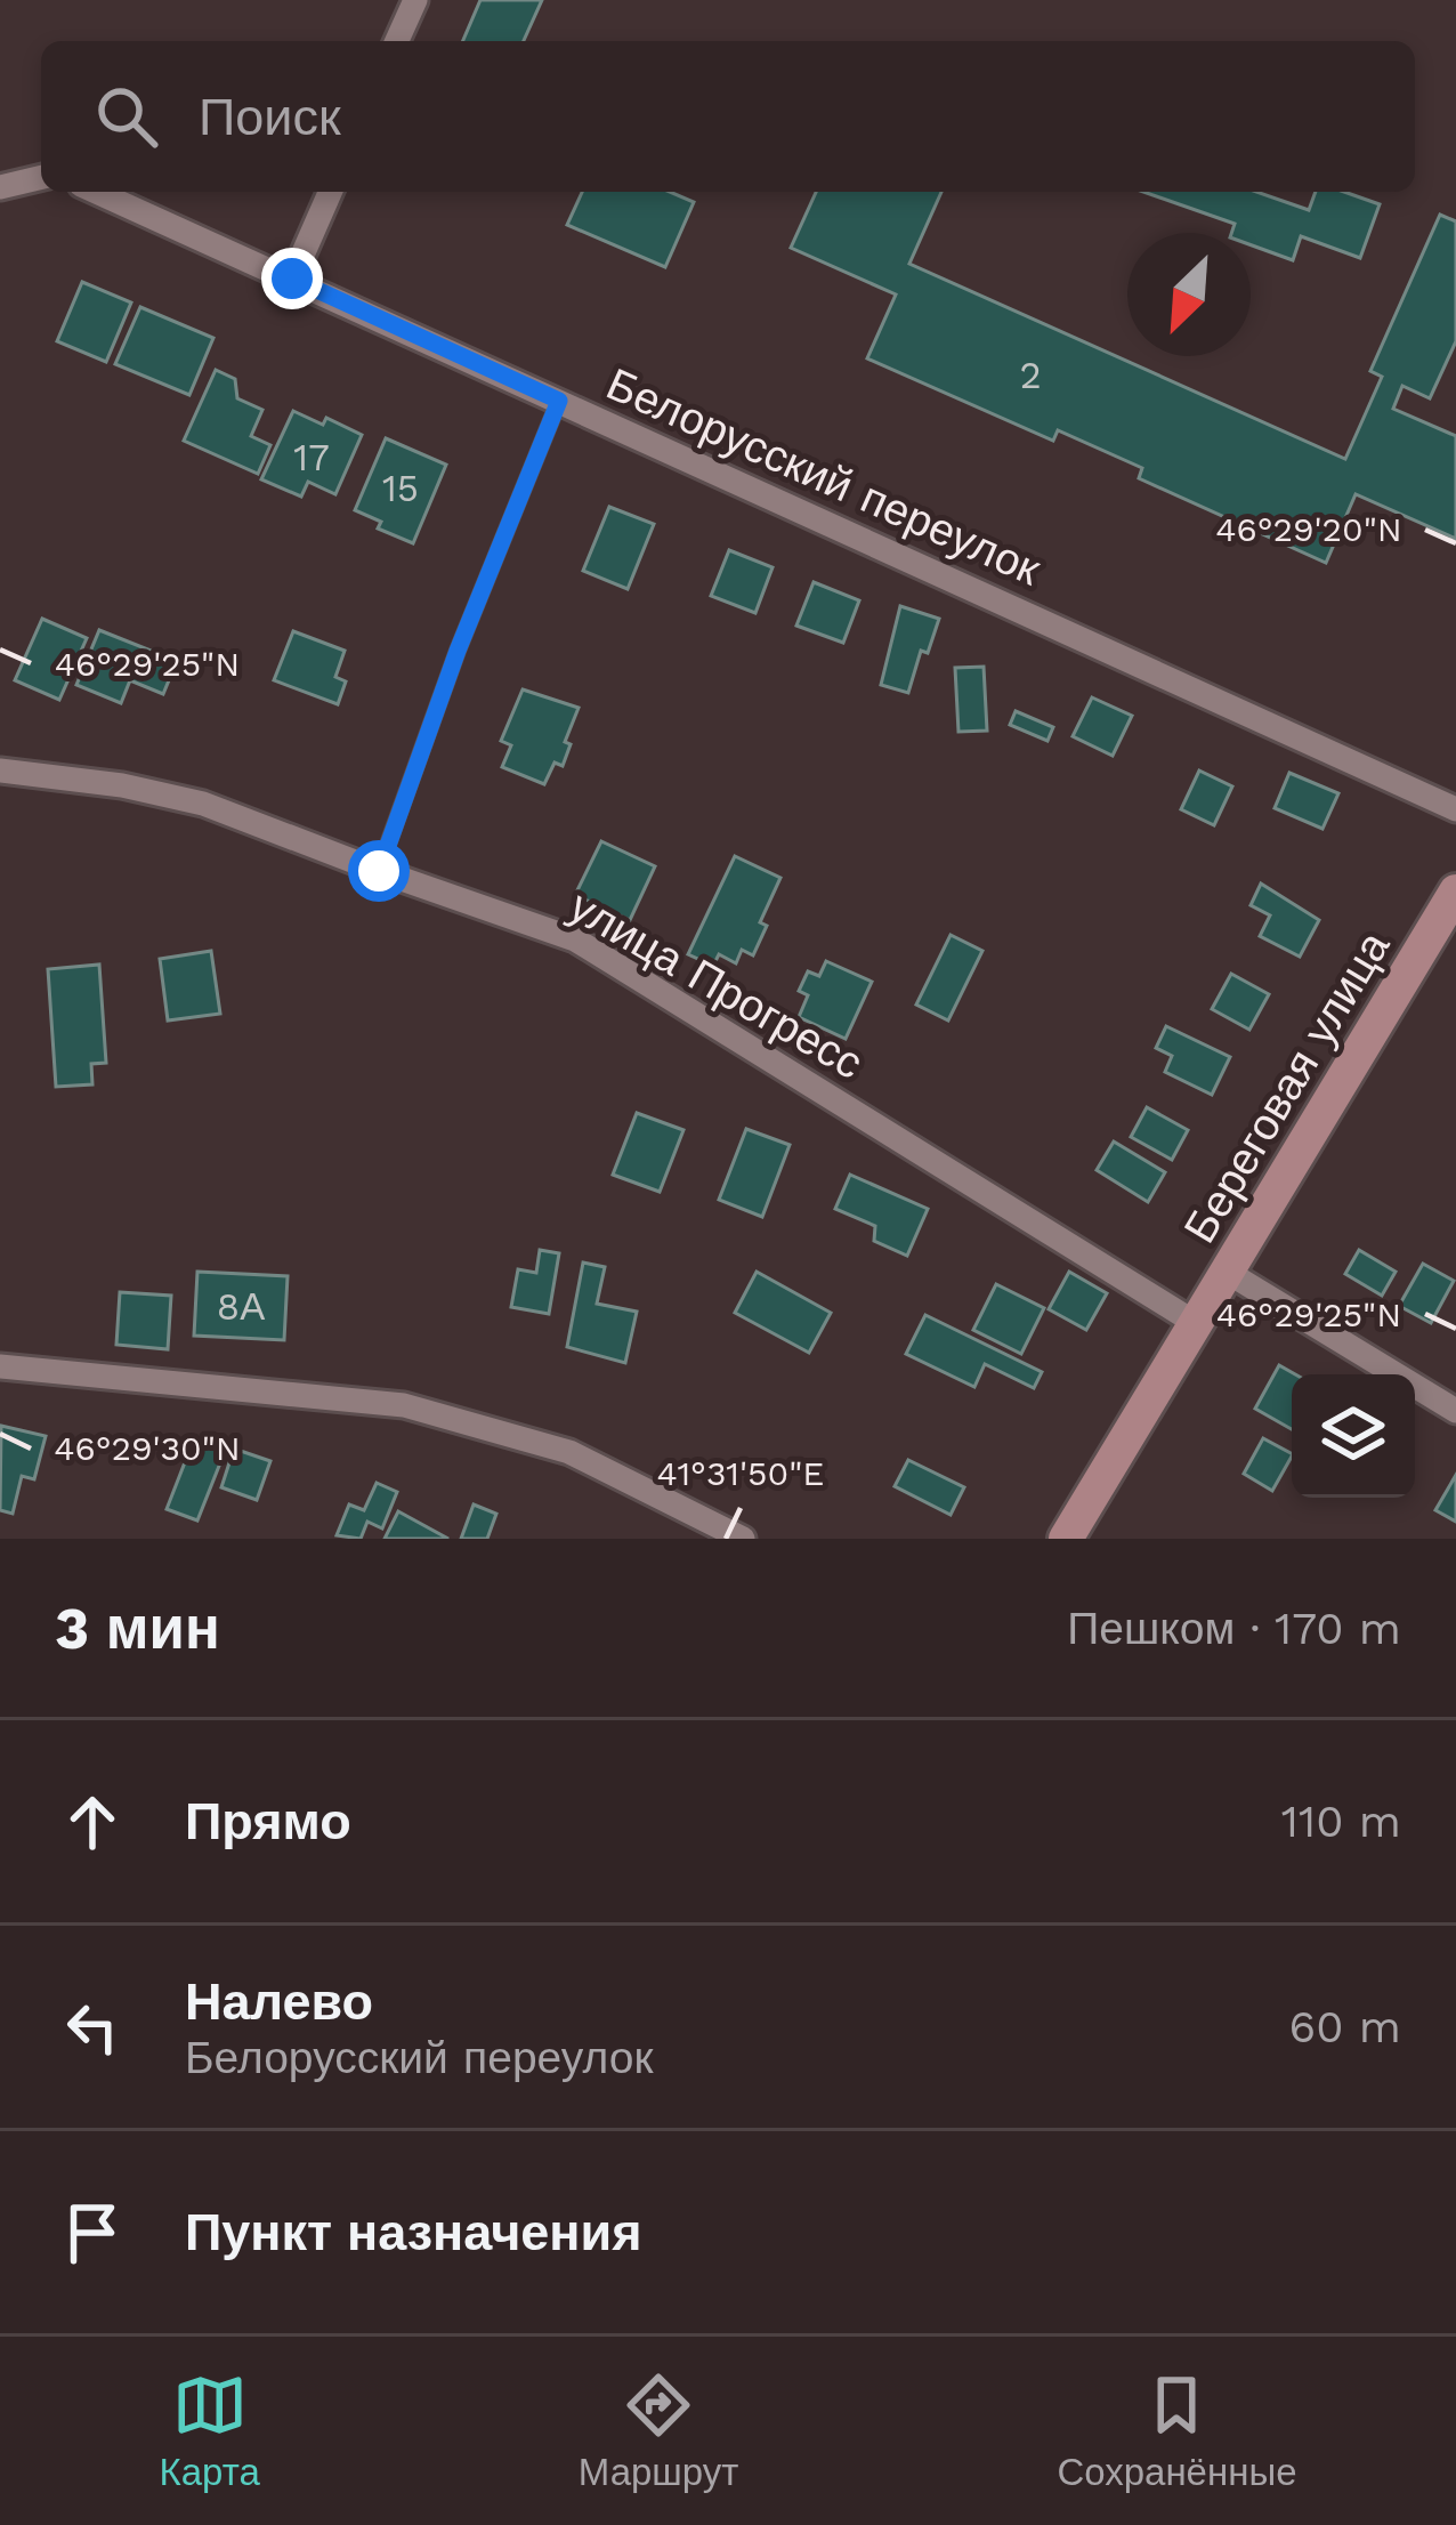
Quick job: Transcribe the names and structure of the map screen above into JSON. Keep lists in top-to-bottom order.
{
  "streets": {
    "main road": ["Береговая улица"],
    "street": ["Белорусский переулок", "улица Прогресс"]
  },
  "crossings": [
    ["улица Прогресс", "Береговая улица"]
  ],
  "house_numbers": [
    "2",
    "17",
    "15",
    "8А"
  ],
  "north": "bottom left",
  "page": {
    "search": "Поиск",
    "heading": ["3 мин", "Пешком · 170 m"],
    "list": [
      ["Прямо", "110 m"],
      ["Налево", "Белорусский переулок", "60 m"],
      "Пункт назначения"
    ],
    "nav": ["Карта", "Маршрут", "Сохранённые"]
  },
  "coordinates": [
    "46°29'20\"N",
    "46°29'25\"N",
    "46°29'30\"N",
    "41°31'50\"E"
  ]
}
